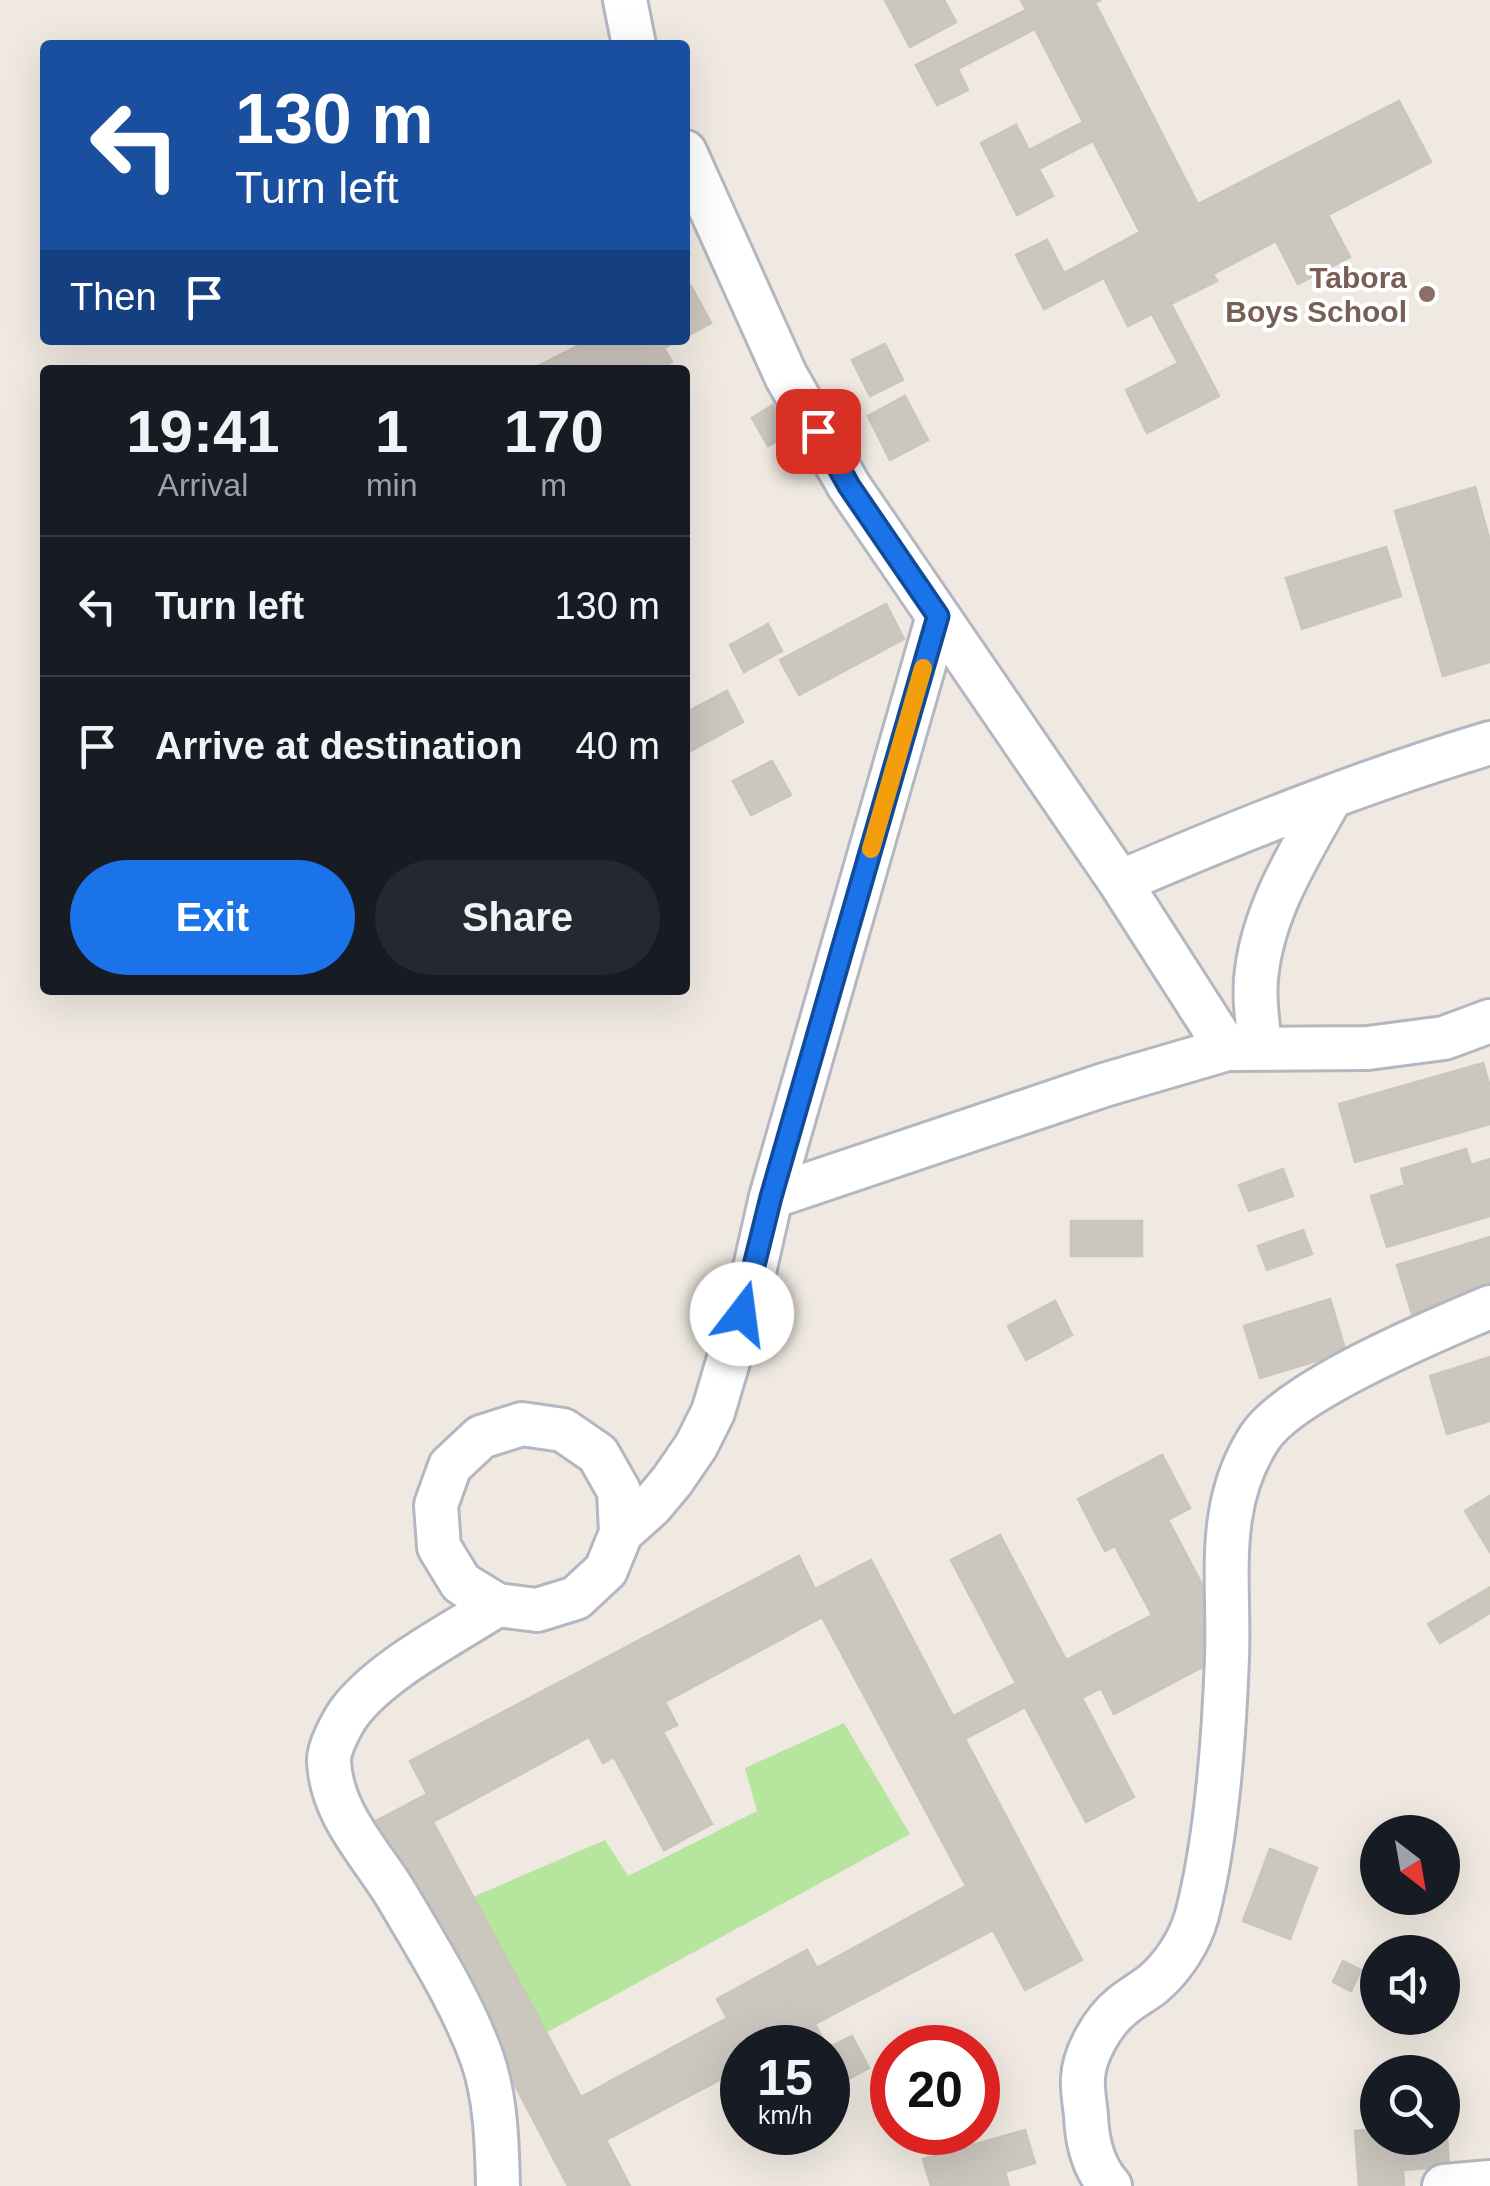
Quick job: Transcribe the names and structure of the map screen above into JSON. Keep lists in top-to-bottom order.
{
  "places": ["Tabora Boys School"],
  "north": "bottom right",
  "page": {
    "turn": ["130 m", "Turn left"],
    "then": "Then",
    "eta": [
      "19:41",
      "Arrival",
      "1",
      "min",
      "170",
      "m"
    ],
    "list": [
      {
        "name": "Turn left",
        "value": "130 m"
      },
      {
        "name": "Arrive at destination",
        "value": "40 m"
      }
    ],
    "buttons": ["Exit", "Share"],
    "speed": "15 km/h",
    "limit": "20"
  }
}
